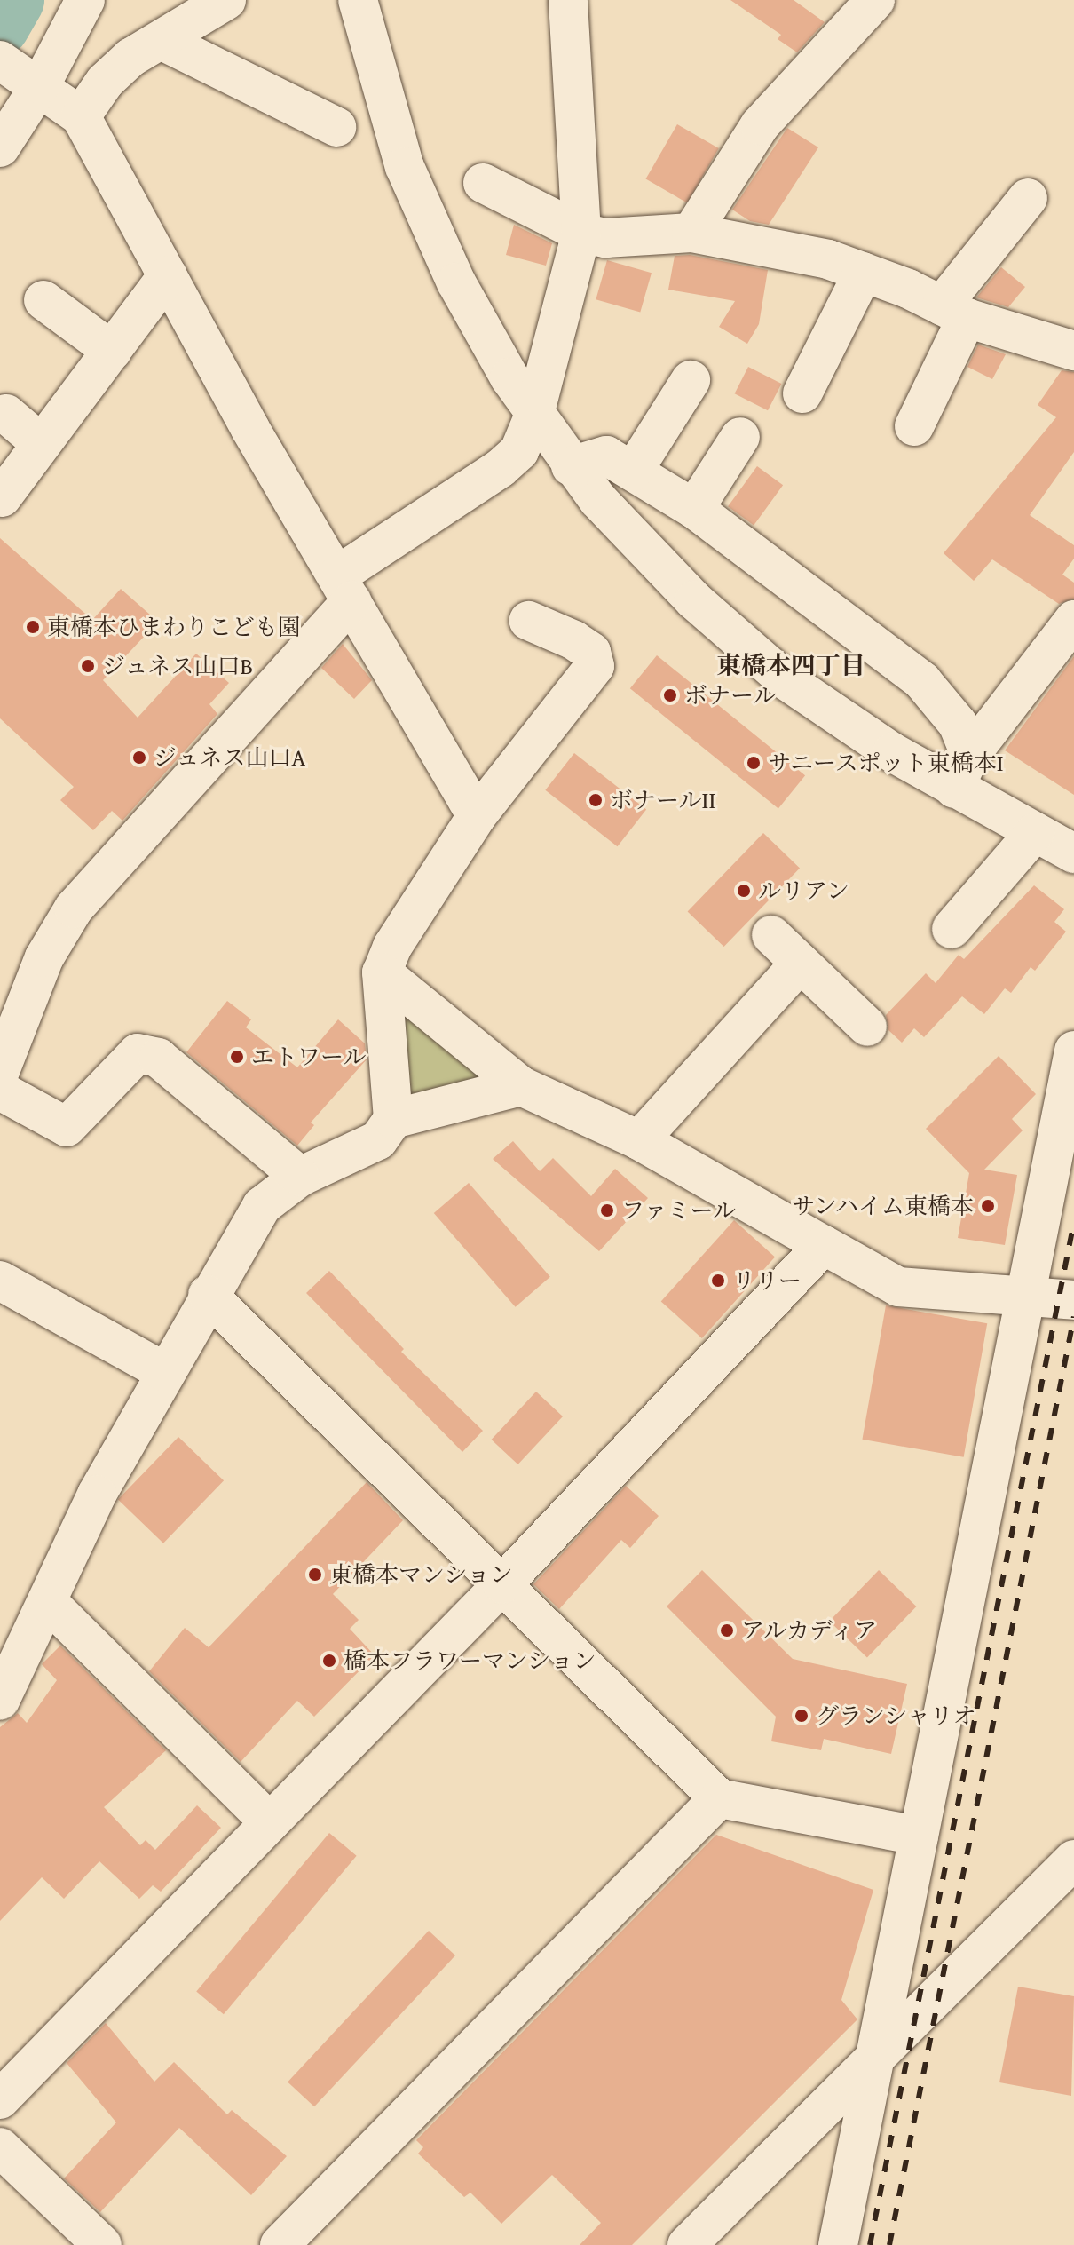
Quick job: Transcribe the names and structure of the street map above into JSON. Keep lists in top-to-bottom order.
{
  "districts": ["東橋本四丁目"],
  "places": [
    "東橋本ひまわりこども園",
    "ジュネス山口B",
    "ボナール",
    "ジュネス山口A",
    "サニースポット東橋本Ⅰ",
    "ボナールⅡ",
    "ルリアン",
    "エトワール",
    "サンハイム東橋本",
    "ファミール",
    "リリー",
    "東橋本マンション",
    "アルカディア",
    "橋本フラワーマンション",
    "グランシャリオ"
  ]
}
